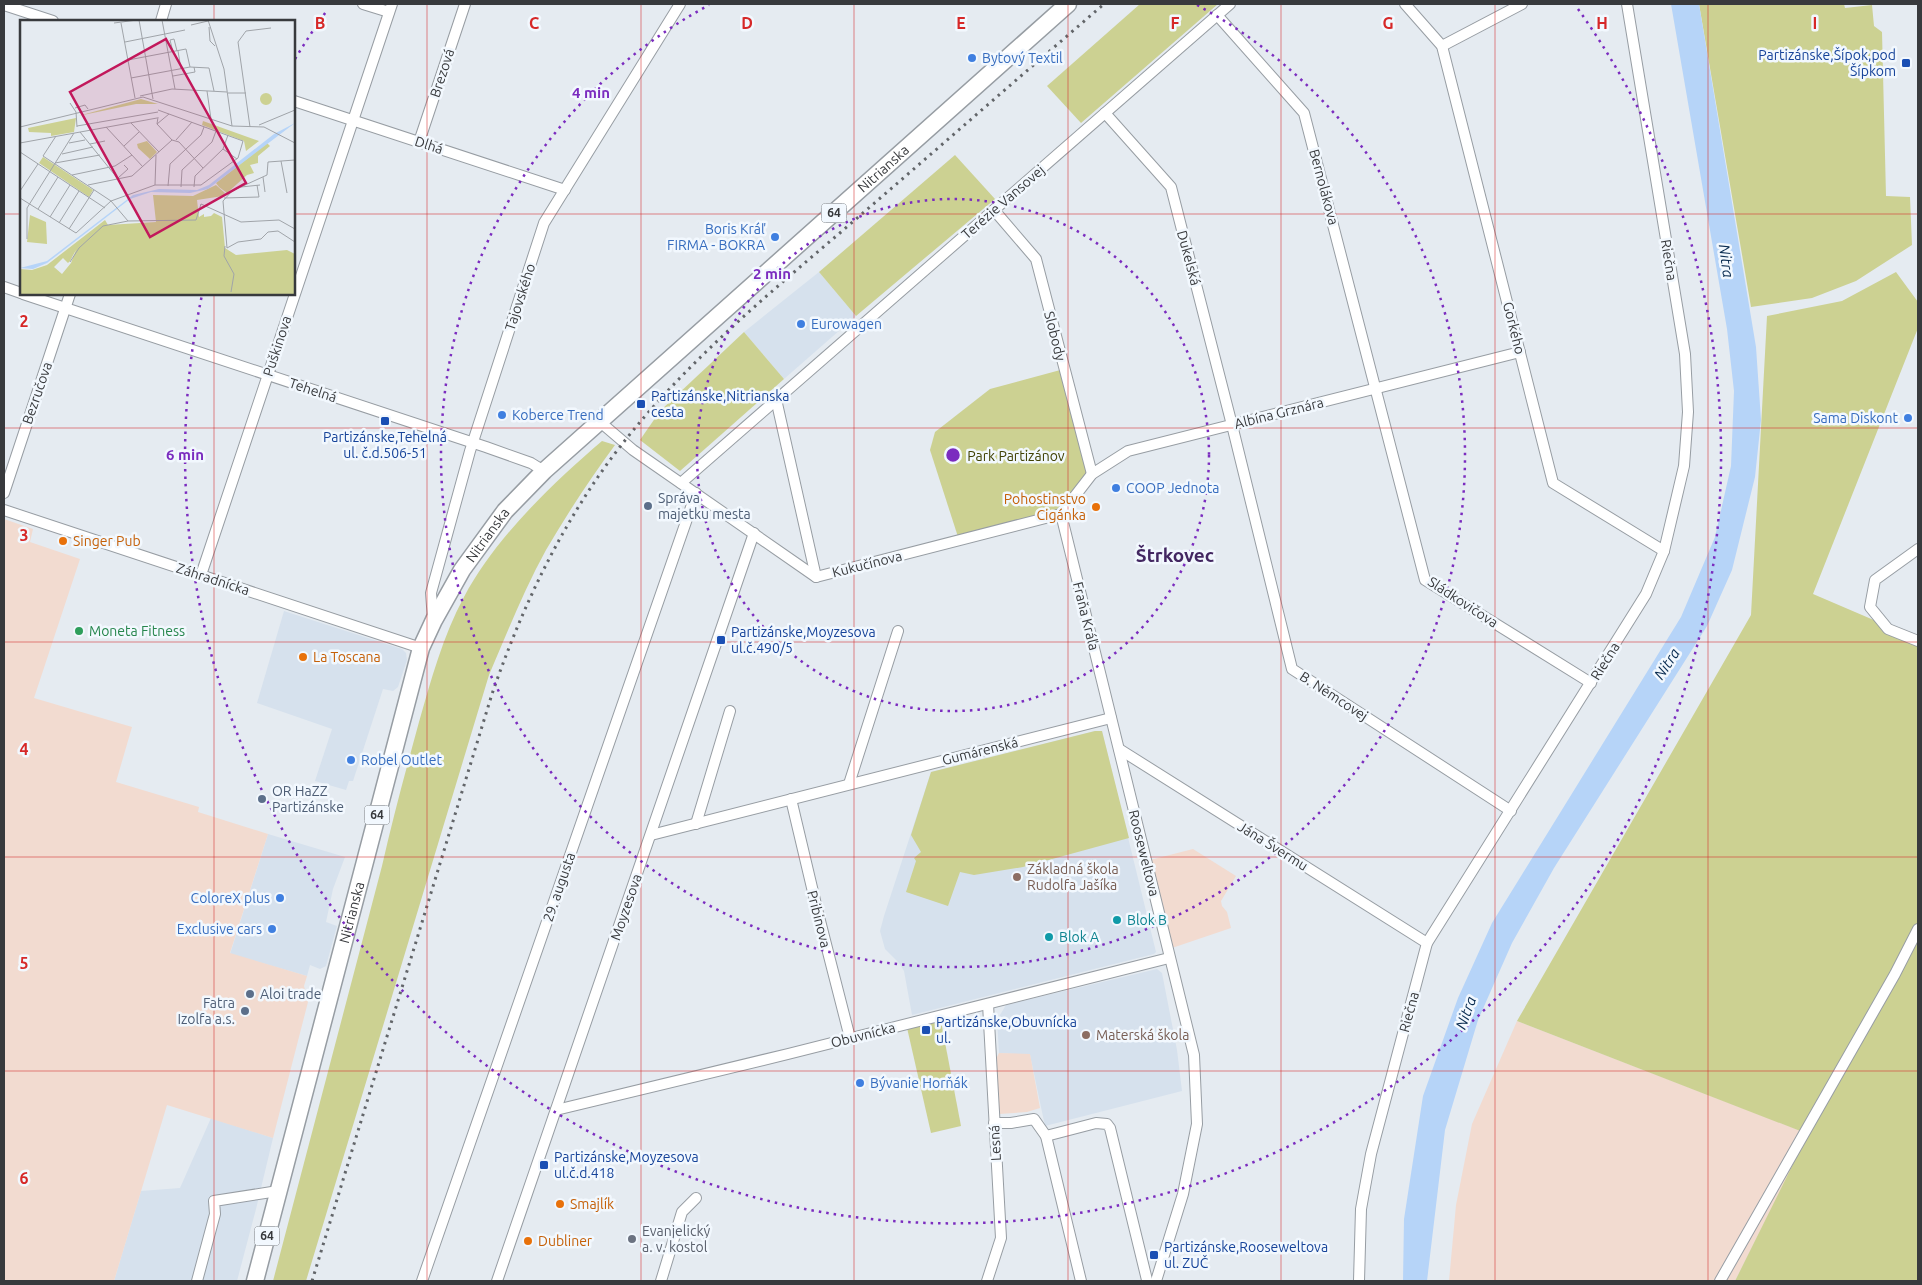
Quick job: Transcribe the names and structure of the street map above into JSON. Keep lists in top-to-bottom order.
{
  "streets": {
    "main road": ["Nitrianska", "64"],
    "street": [
      "Brezová",
      "Dlhá",
      "Bernolákova",
      "Terézie Vansovej",
      "Dukelská",
      "Riečna",
      "Tajovského",
      "Gorkého",
      "Slobody",
      "Puškinova",
      "Tehelná",
      "Bezručova",
      "Albína Grznára",
      "Kukučínova",
      "Záhradnícka",
      "Sládkovičova",
      "Fraňa Kráľa",
      "B. Němcovej",
      "Gumárenská",
      "Jána Švermu",
      "Rooseweltova",
      "29. augusta",
      "Moyzesova",
      "Pribinova",
      "Obuvnícka",
      "Lesná"
    ]
  },
  "crossings": [
    ["Brezová", "Dlhá"],
    ["Dlhá", "Tajovského"],
    ["Dlhá", "Puškinova"],
    ["Nitrianska", "Tajovského"],
    ["Nitrianska", "Tehelná"],
    ["Nitrianska", "Kukučínova"],
    ["Nitrianska", "Záhradnícka"],
    ["Bernolákova", "Terézie Vansovej"],
    ["Bernolákova", "Albína Grznára"],
    ["Bernolákova", "Sládkovičova"],
    ["Terézie Vansovej", "Dukelská"],
    ["Terézie Vansovej", "Slobody"],
    ["Terézie Vansovej", "Kukučínova"],
    ["Dukelská", "Albína Grznára"],
    ["Dukelská", "B. Němcovej"],
    ["Riečna", "Gorkého"],
    ["Riečna", "Sládkovičova"],
    ["Riečna", "B. Němcovej"],
    ["Riečna", "Jána Švermu"],
    ["Tajovského", "Tehelná"],
    ["Gorkého", "Albína Grznára"],
    ["Slobody", "Albína Grznára"],
    ["Puškinova", "Tehelná"],
    ["Puškinova", "Záhradnícka"],
    ["Tehelná", "Bezručova"],
    ["Albína Grznára", "Kukučínova"],
    ["Albína Grznára", "Sládkovičova"],
    ["Albína Grznára", "Fraňa Kráľa"],
    ["Albína Grznára", "B. Němcovej"],
    ["Kukučínova", "Fraňa Kráľa"],
    ["Kukučínova", "29. augusta"],
    ["Kukučínova", "Moyzesova"],
    ["Fraňa Kráľa", "Gumárenská"],
    ["Fraňa Kráľa", "Rooseweltova"],
    ["Gumárenská", "Rooseweltova"],
    ["Gumárenská", "Moyzesova"],
    ["Gumárenská", "Pribinova"],
    ["Jána Švermu", "Rooseweltova"],
    ["Rooseweltova", "Obuvnícka"],
    ["Moyzesova", "Obuvnícka"],
    ["Pribinova", "Obuvnícka"],
    ["Obuvnícka", "Lesná"]
  ],
  "districts": ["Štrkovec"],
  "water": ["Nitra"],
  "parks": ["Park Partizánov"],
  "places": {
    "other": [
      "Bytový Textil",
      "Boris Kráľ FIRMA - BOKRA",
      "Eurowagen",
      "Koberce Trend",
      "Sama Diskont",
      "COOP Jednota",
      "Správa majetku mesta",
      "Pohostinstvo Cigánka",
      "Singer Pub",
      "Moneta Fitness",
      "La Toscana",
      "Robel Outlet",
      "OR HaZZ Partizánske",
      "Základná škola Rudolfa Jašíka",
      "ColoreX plus",
      "Blok B",
      "Exclusive cars",
      "Blok A",
      "Aloi trade",
      "Fatra Izolfa a.s.",
      "Materská škola",
      "Bývanie Horňák",
      "Smajlík",
      "Evanjelický a. v. kostol",
      "Dubliner"
    ],
    "transit": [
      "Partizánske,Šípok,pod Šípkom",
      "Partizánske,Nitrianska cesta",
      "Partizánske,Tehelná ul. č.d.506-51",
      "Partizánske,Moyzesova ul.č.490/5",
      "Partizánske,Obuvnícka ul.",
      "Partizánske,Moyzesova ul.č.d.418",
      "Partizánske,Rooseweltova ul. ZUČ"
    ]
  },
  "grid": {
    "columns": [
      "B",
      "C",
      "D",
      "E",
      "F",
      "G",
      "H",
      "I"
    ],
    "rows": [
      "2",
      "3",
      "4",
      "5",
      "6"
    ]
  },
  "rings": ["4 min", "2 min", "6 min"]
}
